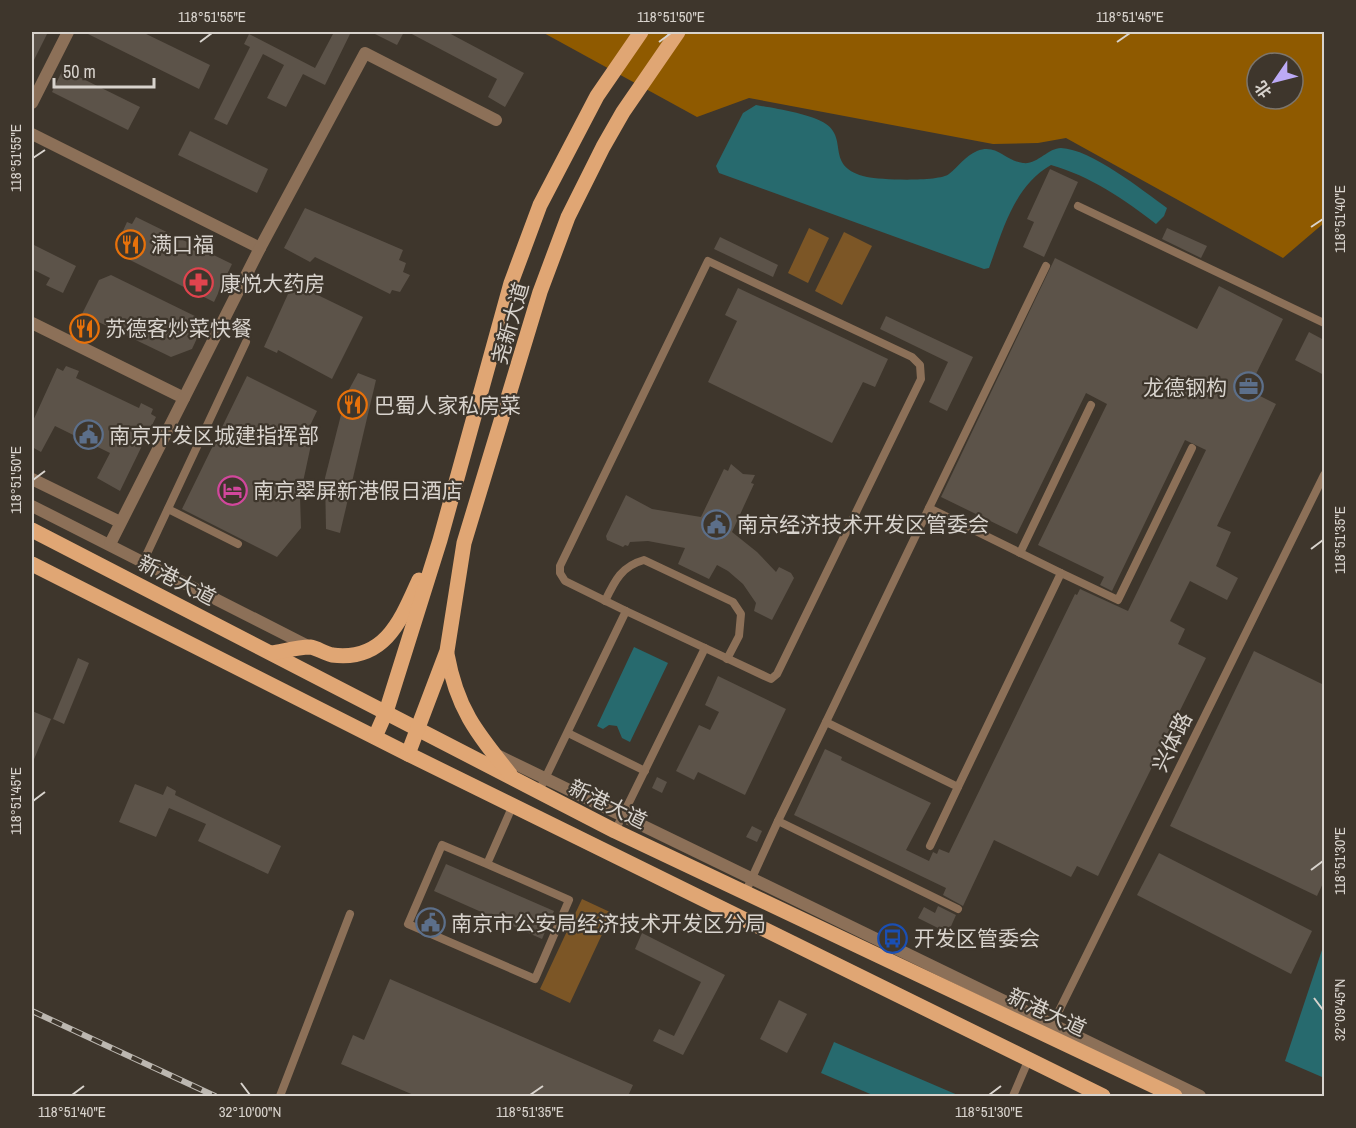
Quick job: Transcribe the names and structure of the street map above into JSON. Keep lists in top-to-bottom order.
{
  "streets": {
    "main road": ["尧新大道", "新港大道"],
    "lane": ["兴体路"]
  },
  "crossings": [
    ["尧新大道", "新港大道"]
  ],
  "places": {
    "restaurant": ["满口福", "苏德客炒菜快餐", "巴蜀人家私房菜"],
    "pharmacy": ["康悦大药房"],
    "office": ["龙德钢构"],
    "public building": ["南京开发区城建指挥部", "南京经济技术开发区管委会", "南京市公安局经济技术开发区分局"],
    "hotel": ["南京翠屏新港假日酒店"],
    "bus stop": ["开发区管委会"]
  },
  "scale_bar": "50 m",
  "north": "bottom left",
  "coordinates": [
    "118°51'55\"E",
    "118°51'50\"E",
    "118°51'45\"E",
    "118°51'40\"E",
    "118°51'35\"E",
    "118°51'30\"E",
    "32°09'45\"N",
    "32°10'00\"N"
  ]
}
